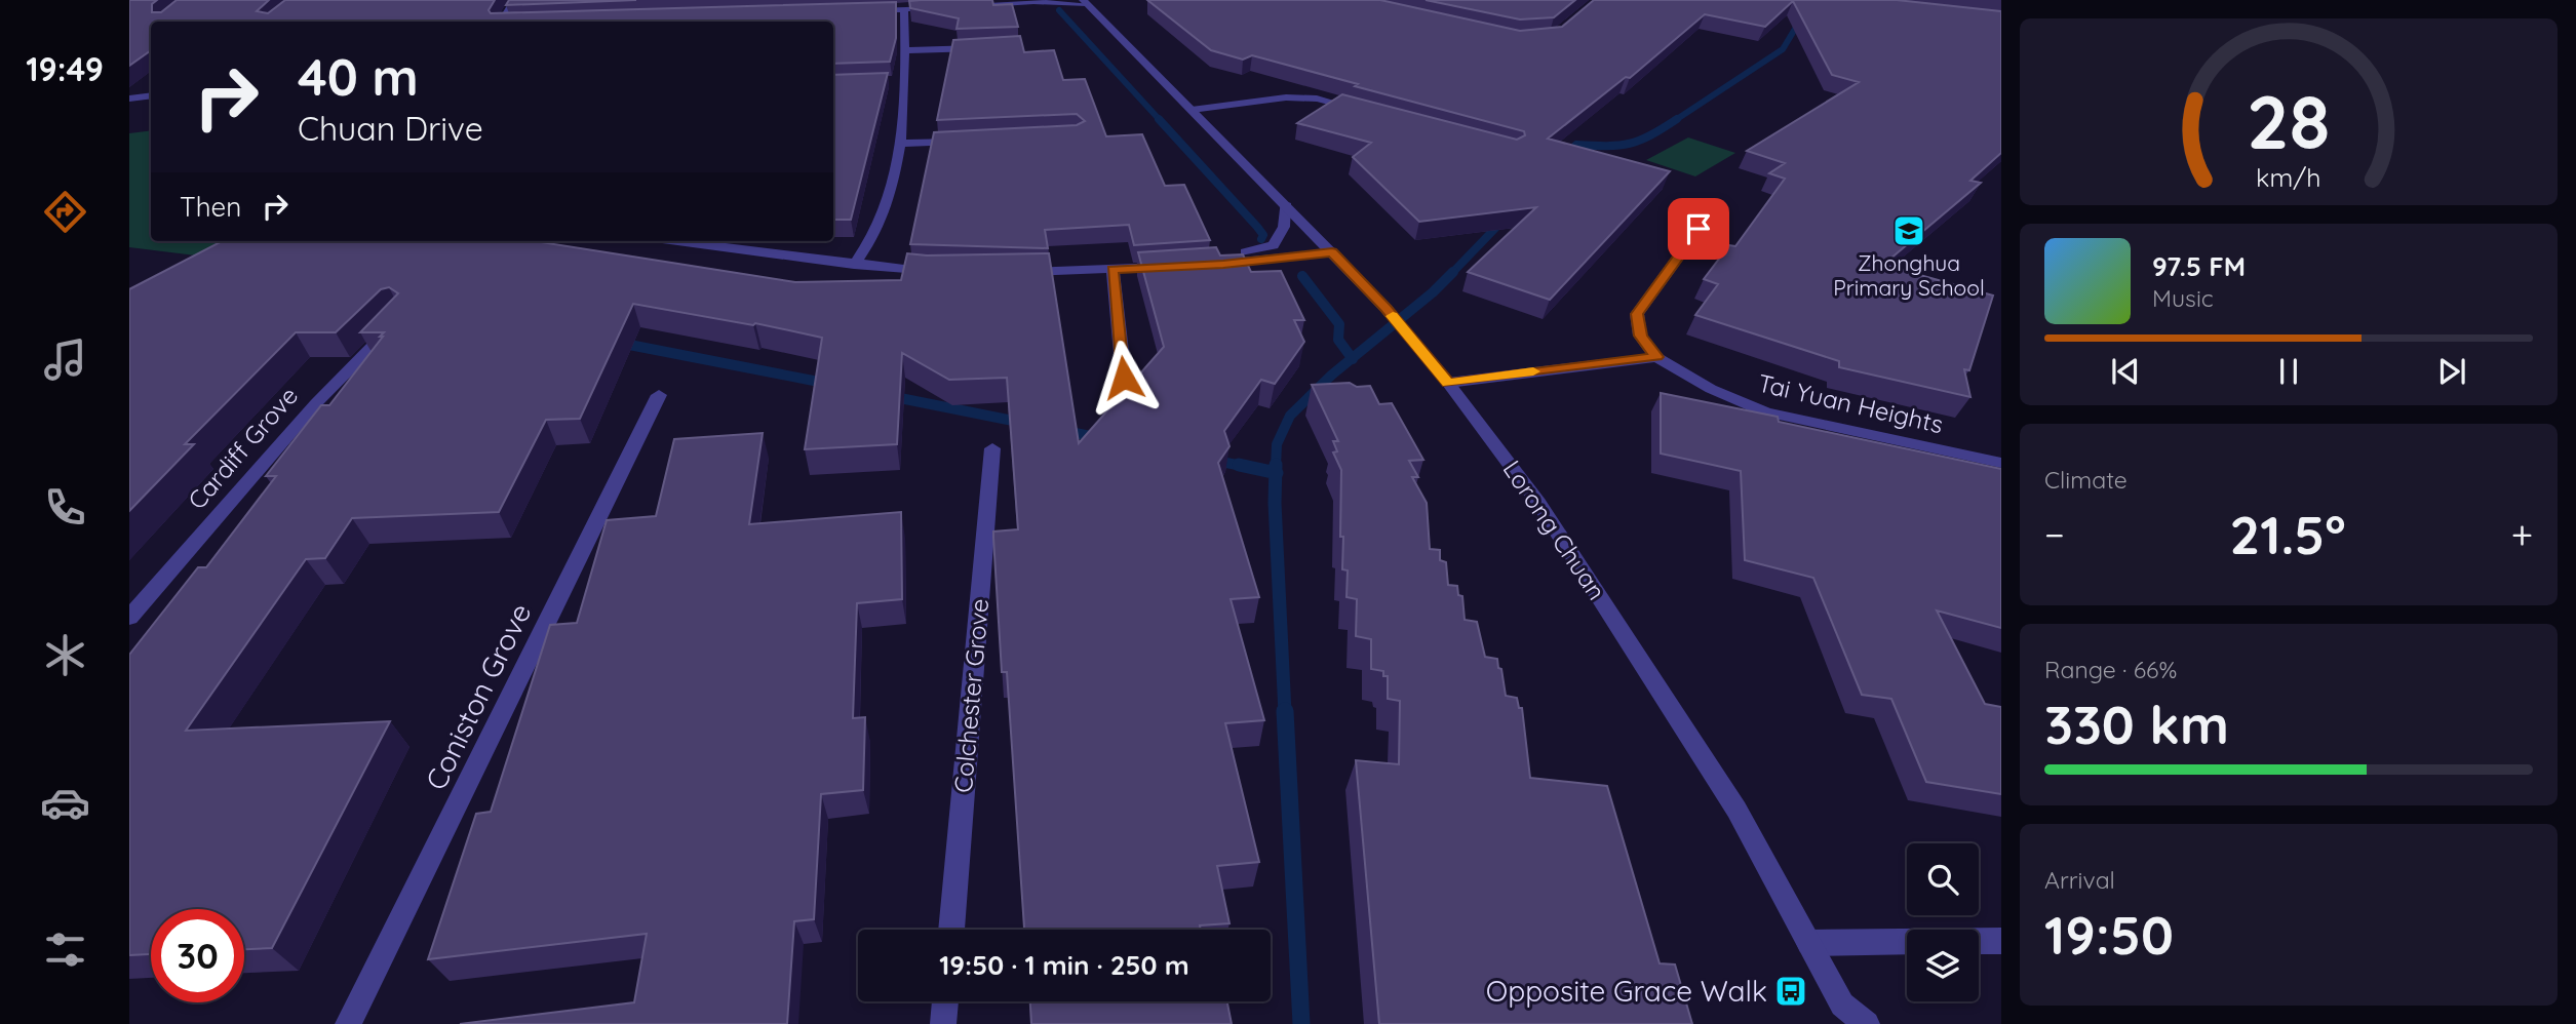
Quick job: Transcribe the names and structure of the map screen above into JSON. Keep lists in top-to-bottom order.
{
  "streets": {
    "street": [
      "Tai Yuan Heights",
      "Cardiff Grove",
      "Lorong Chuan",
      "Colchester Grove",
      "Coniston Grove"
    ]
  },
  "places": {
    "school or university": ["Zhonghua Primary School"],
    "bus stop": ["Opposite Grace Walk"]
  },
  "page": {
    "tabs": "19:49",
    "turn": ["40 m", "Chuan Drive"],
    "then": "Then",
    "song": ["97.5 FM", "Music"],
    "tile": [
      "Climate",
      ["Range · 66%", "330 km"],
      ["Arrival", "19:50"]
    ],
    "heat": ["−", "21.5°", "+"],
    "limit": "30",
    "trip": "19:50 · 1 min · 250 m",
    "gauge": ["28", "km/h"]
  }
}
